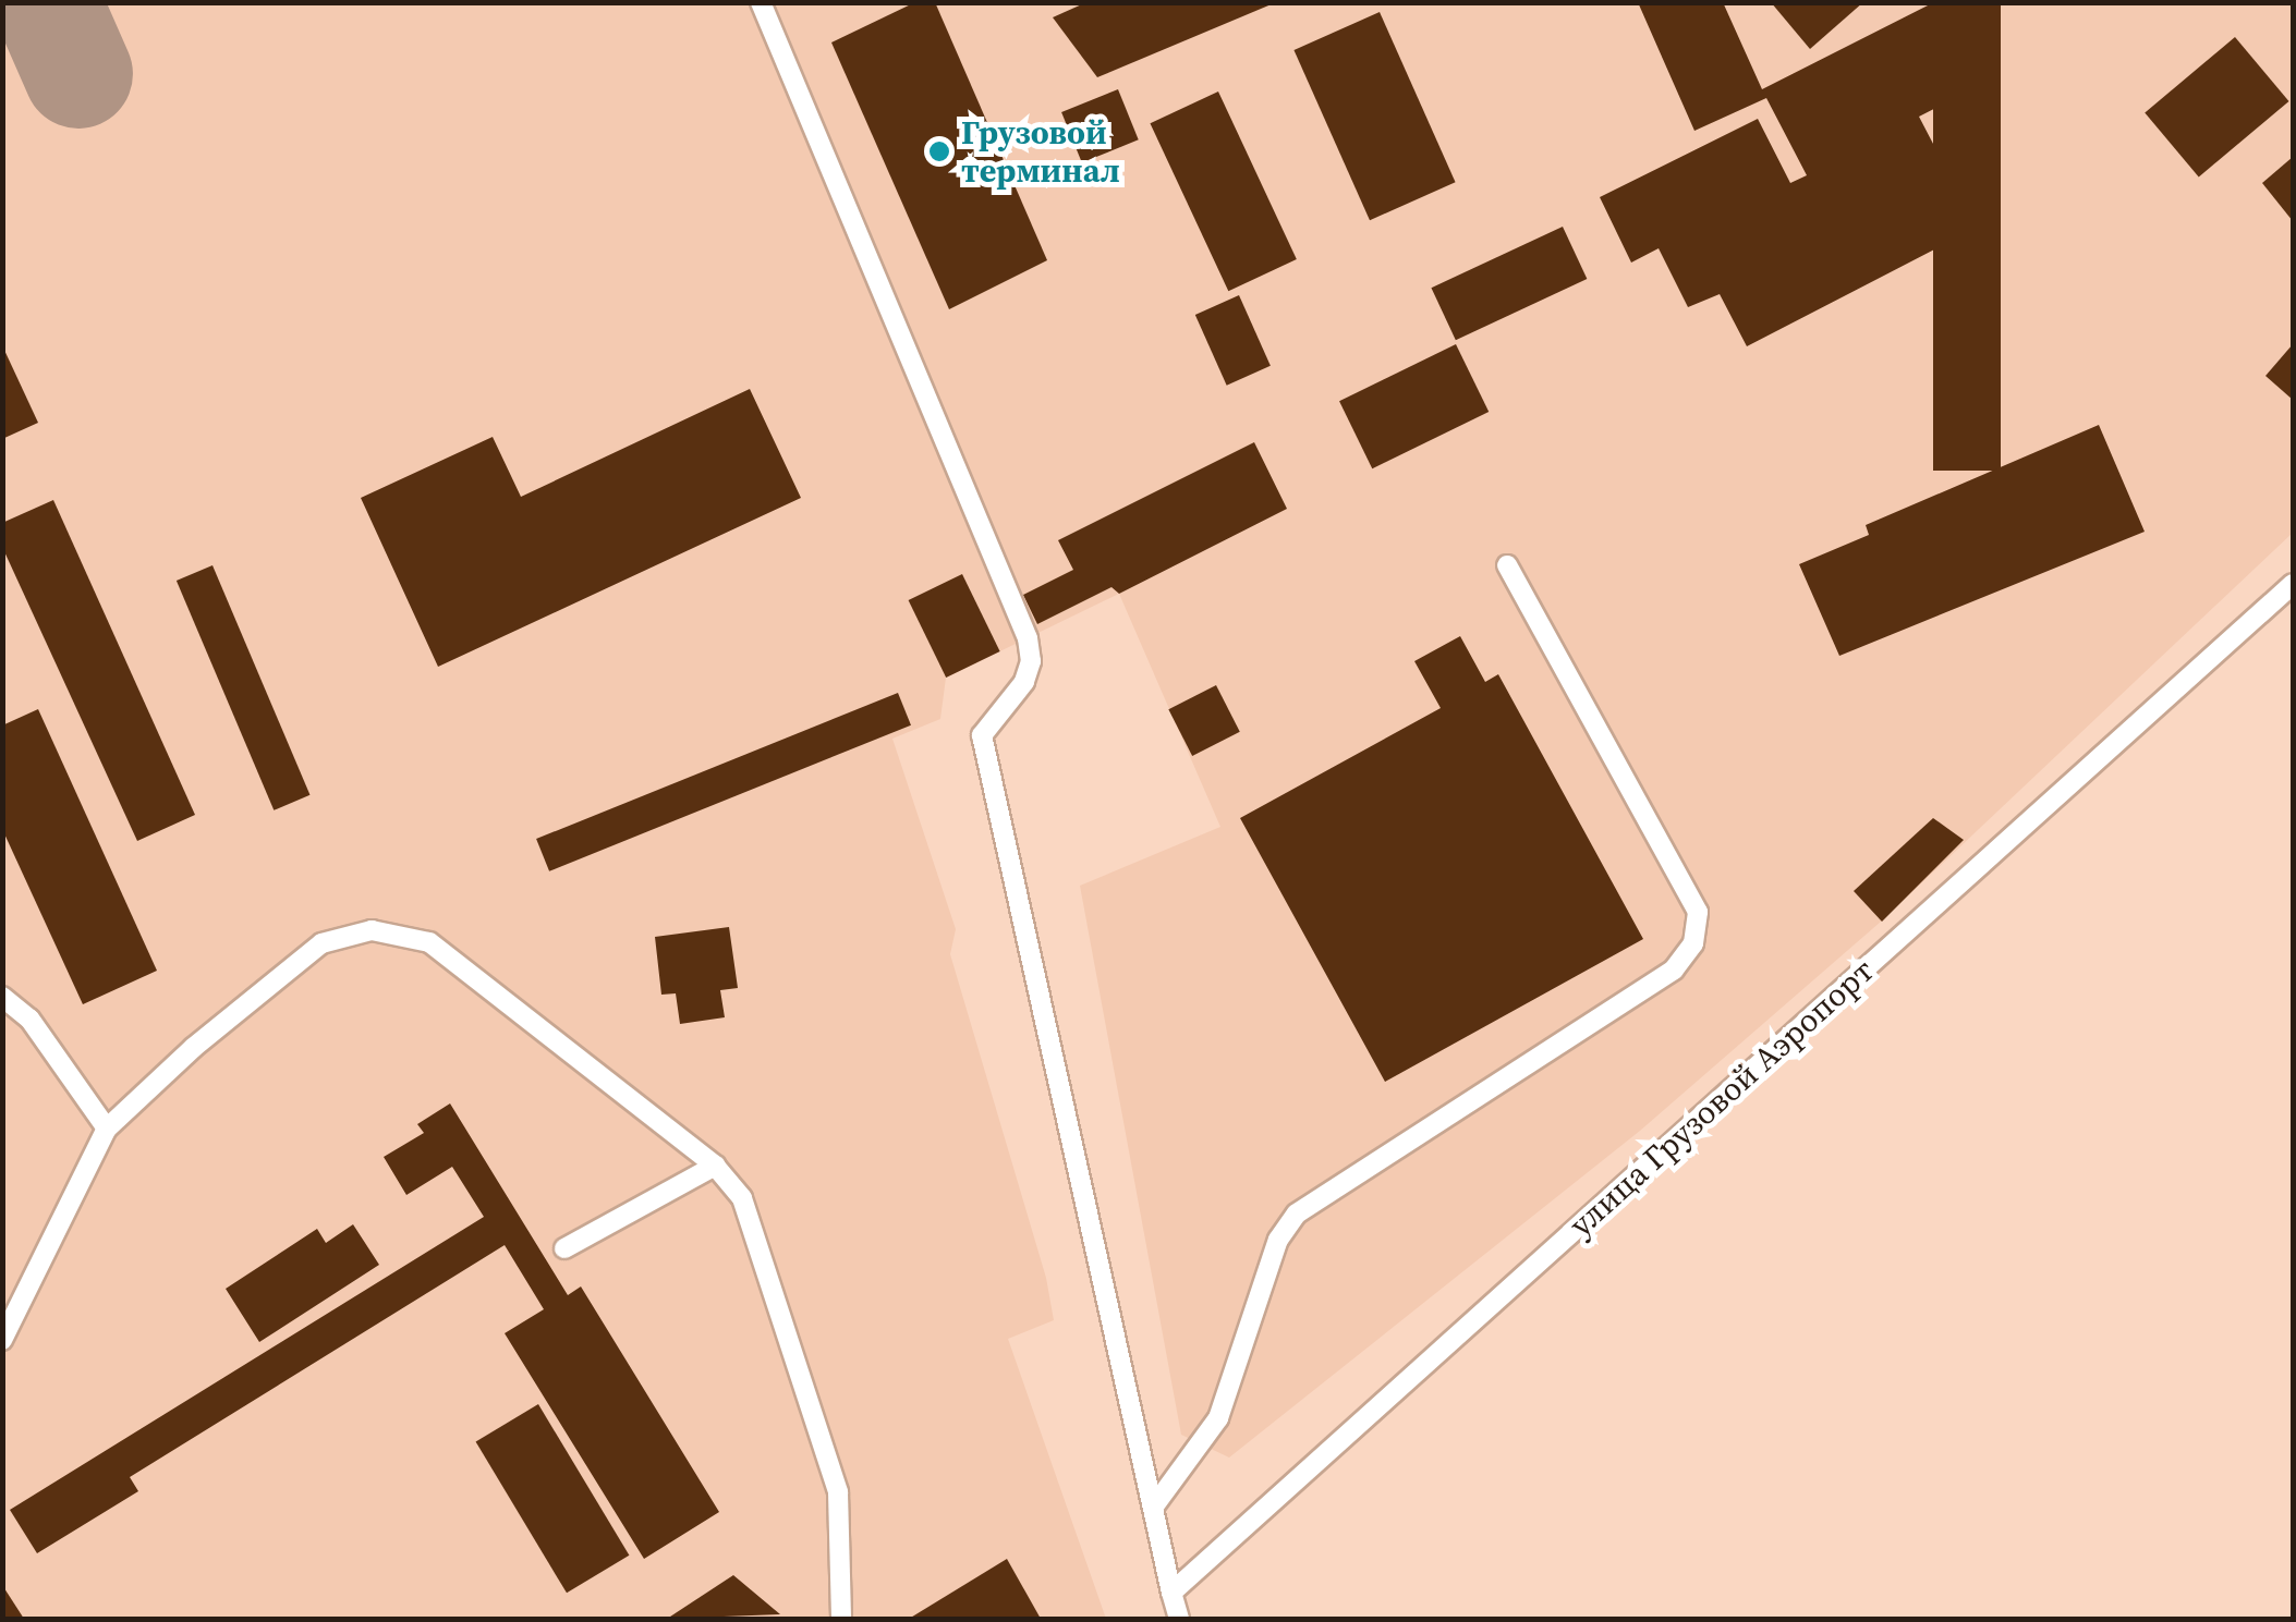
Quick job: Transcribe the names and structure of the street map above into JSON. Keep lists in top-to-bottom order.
{
  "streets": {
    "lane": ["улица Грузовой Аэропорт"]
  },
  "places": ["Грузовой терминал"]
}
